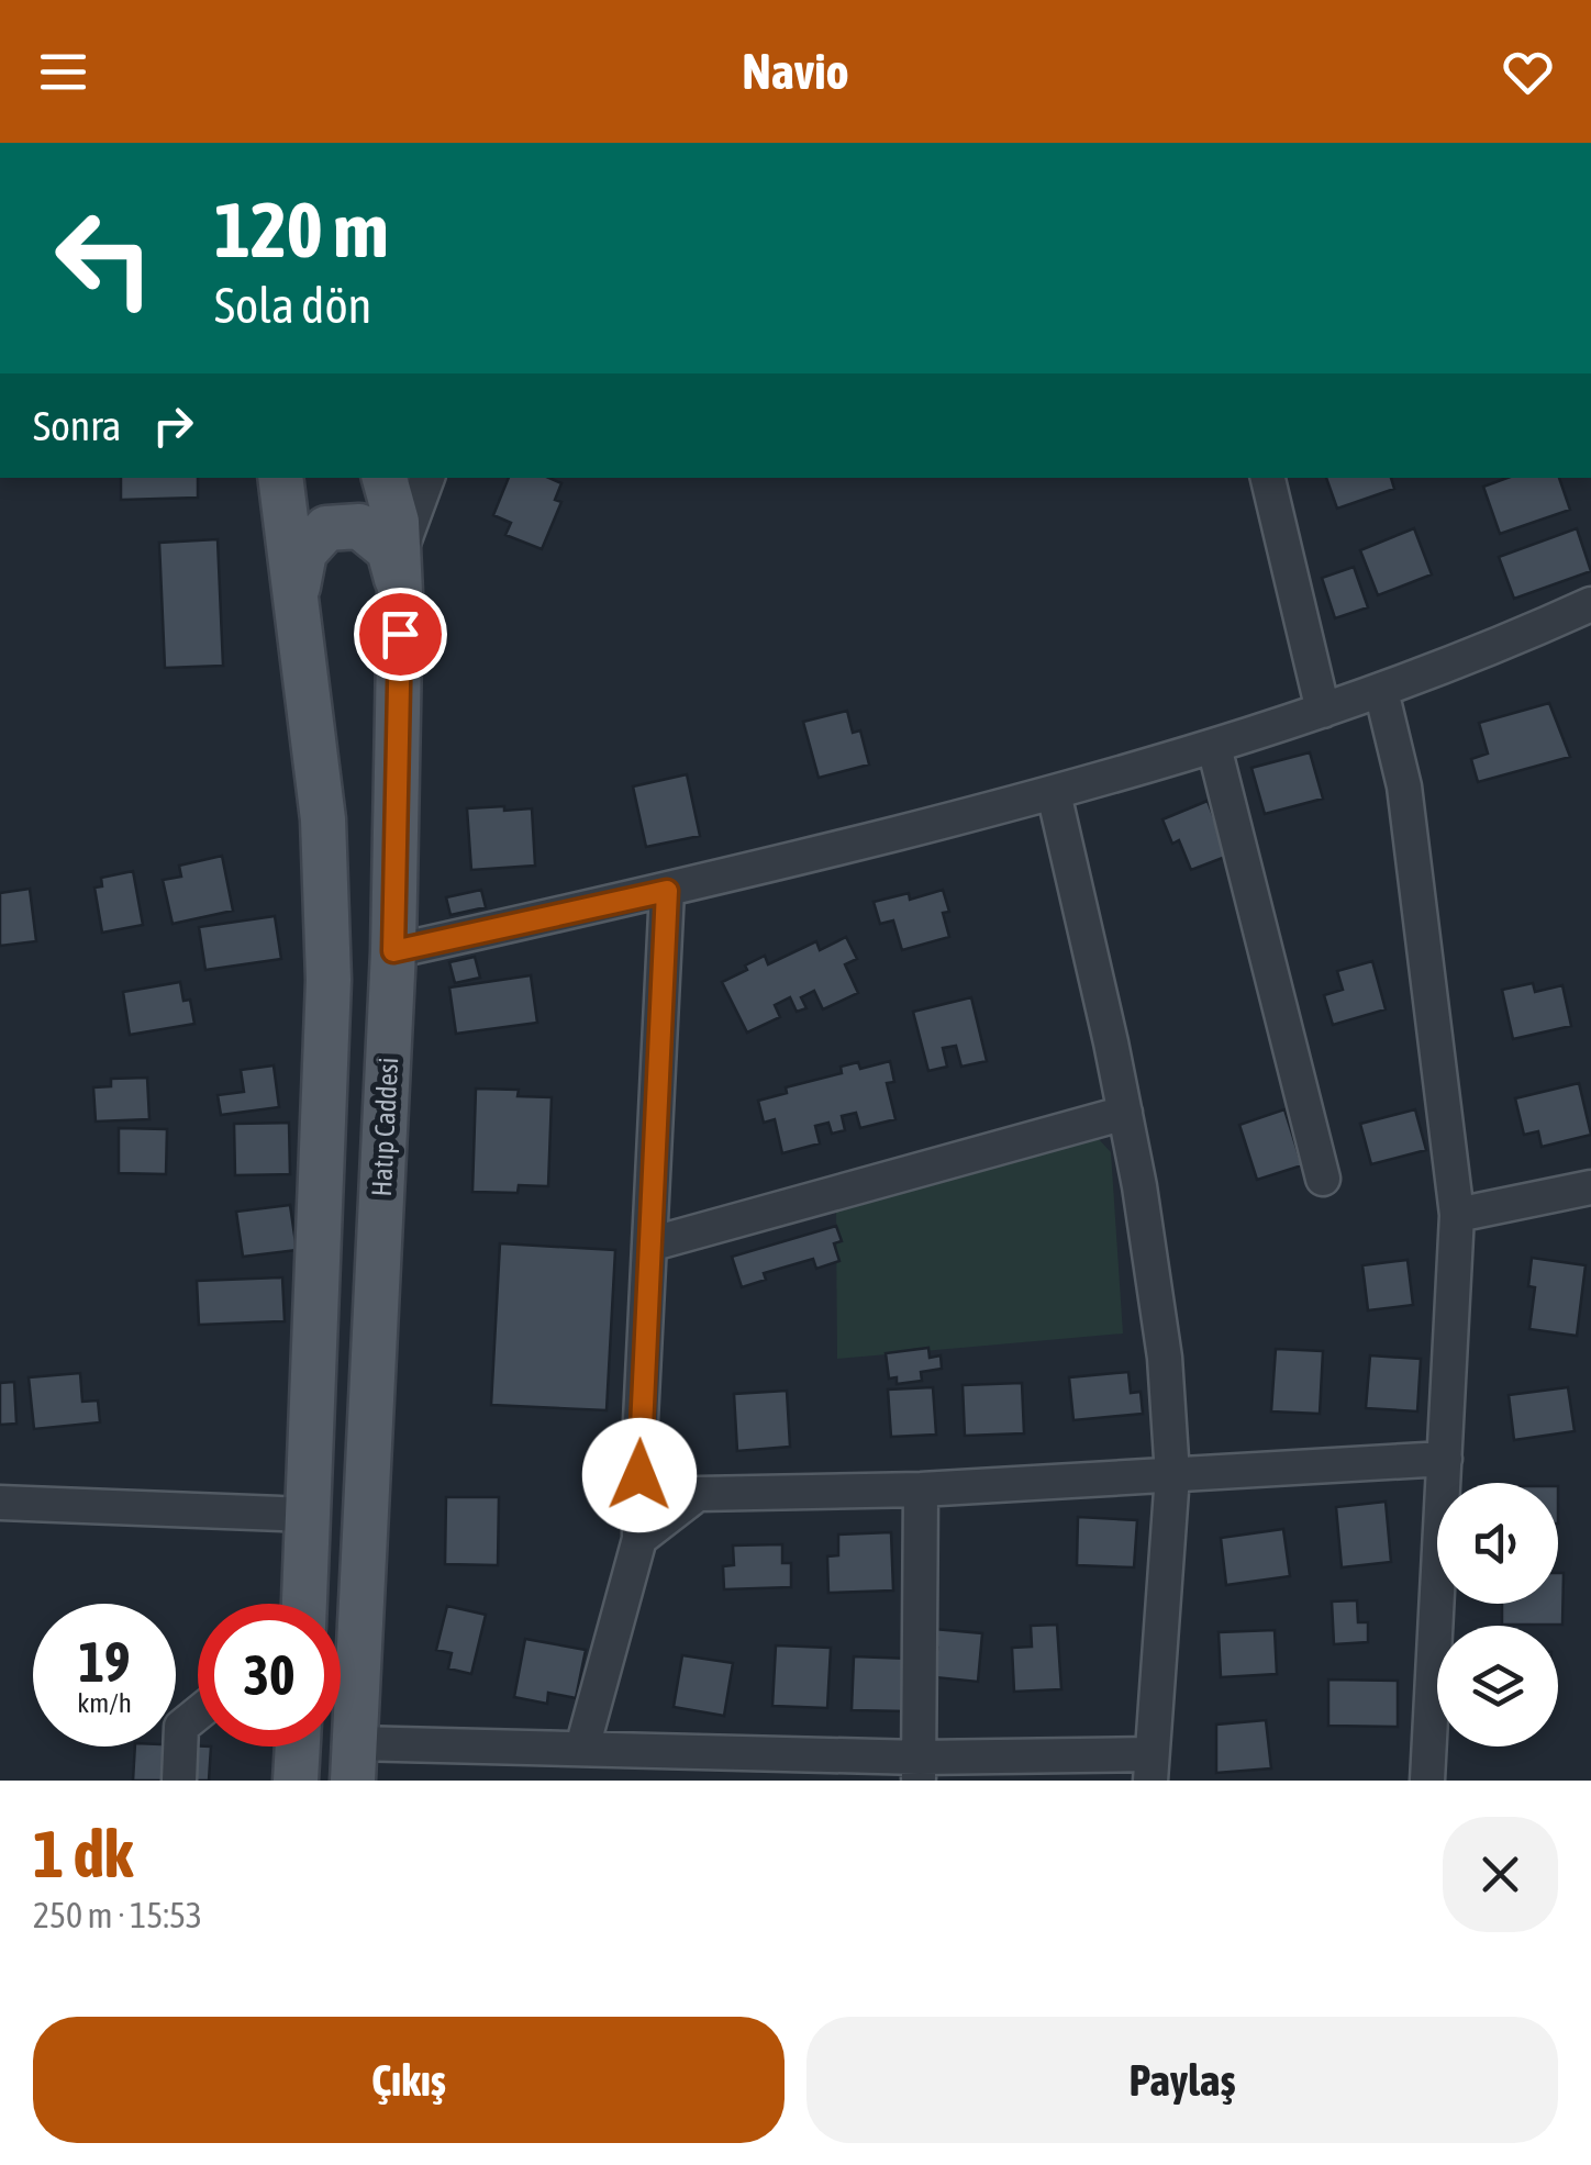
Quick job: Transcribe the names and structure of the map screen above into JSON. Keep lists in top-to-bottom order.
{
  "streets": {
    "main road": ["Hatıp Caddesi"]
  },
  "page": {
    "header": "Navio",
    "turn": ["120 m", "Sola dön"],
    "then": "Sonra",
    "speed": "19 km/h",
    "limit": "30",
    "heading": ["1 dk", "250 m · 15:53"],
    "buttons": ["Çıkış", "Paylaş"]
  }
}
